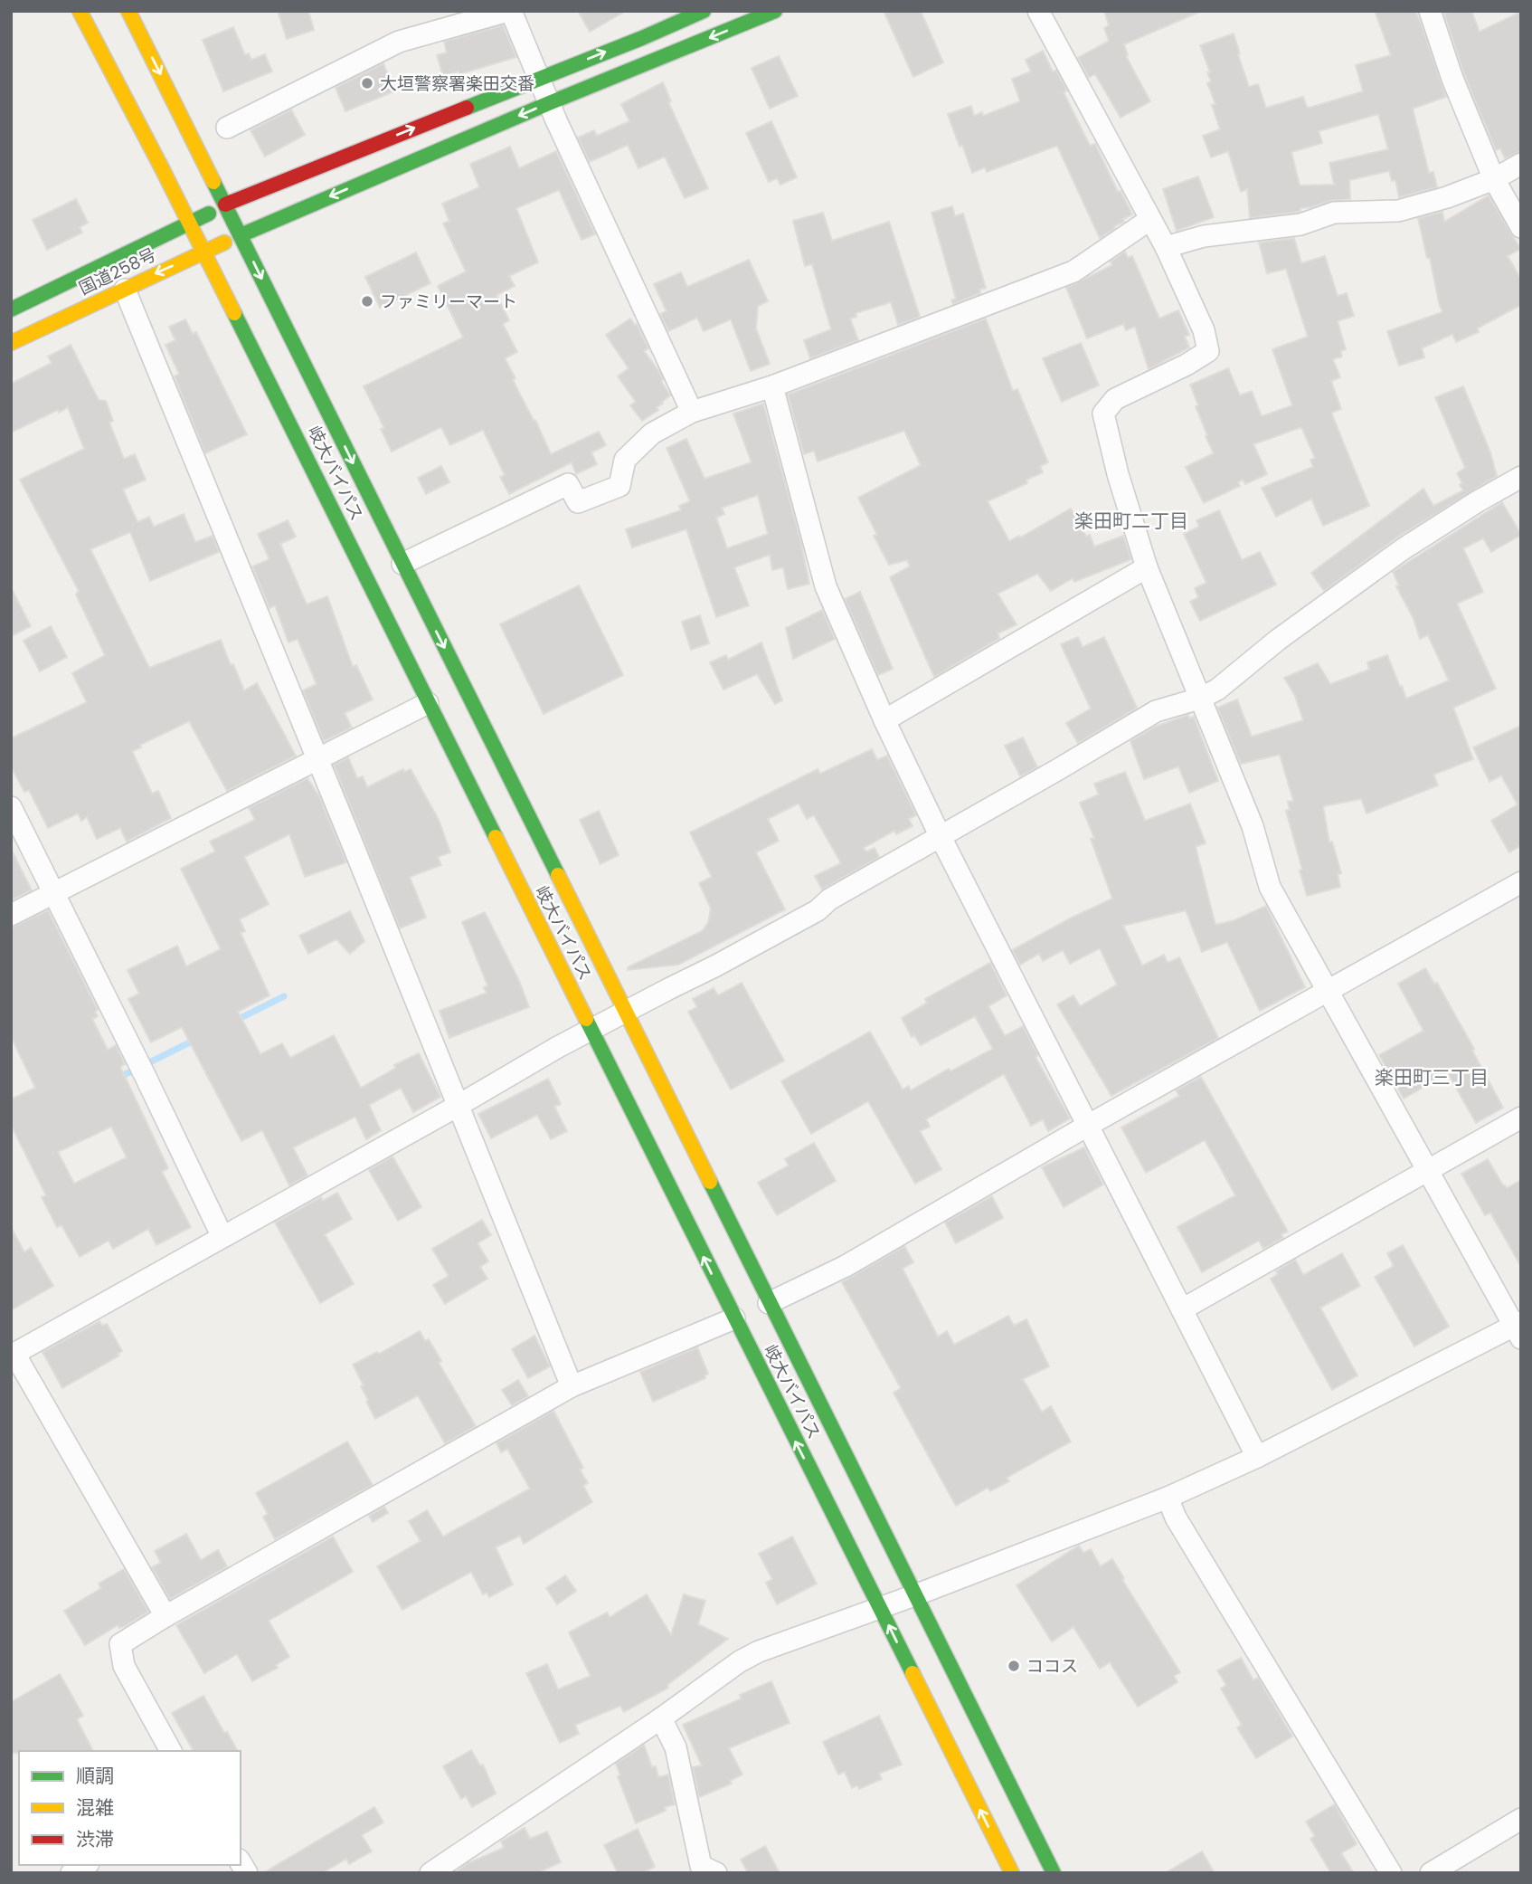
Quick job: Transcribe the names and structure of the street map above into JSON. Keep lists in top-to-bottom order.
{
  "streets": {
    "main road": ["国道258号", "岐大バイパス"]
  },
  "crossings": [
    ["国道258号", "岐大バイパス"]
  ],
  "districts": ["楽田町二丁目", "楽田町三丁目"],
  "places": ["大垣警察署楽田交番", "ファミリーマート", "ココス"],
  "legend": ["順調", "混雑", "渋滞"]
}
